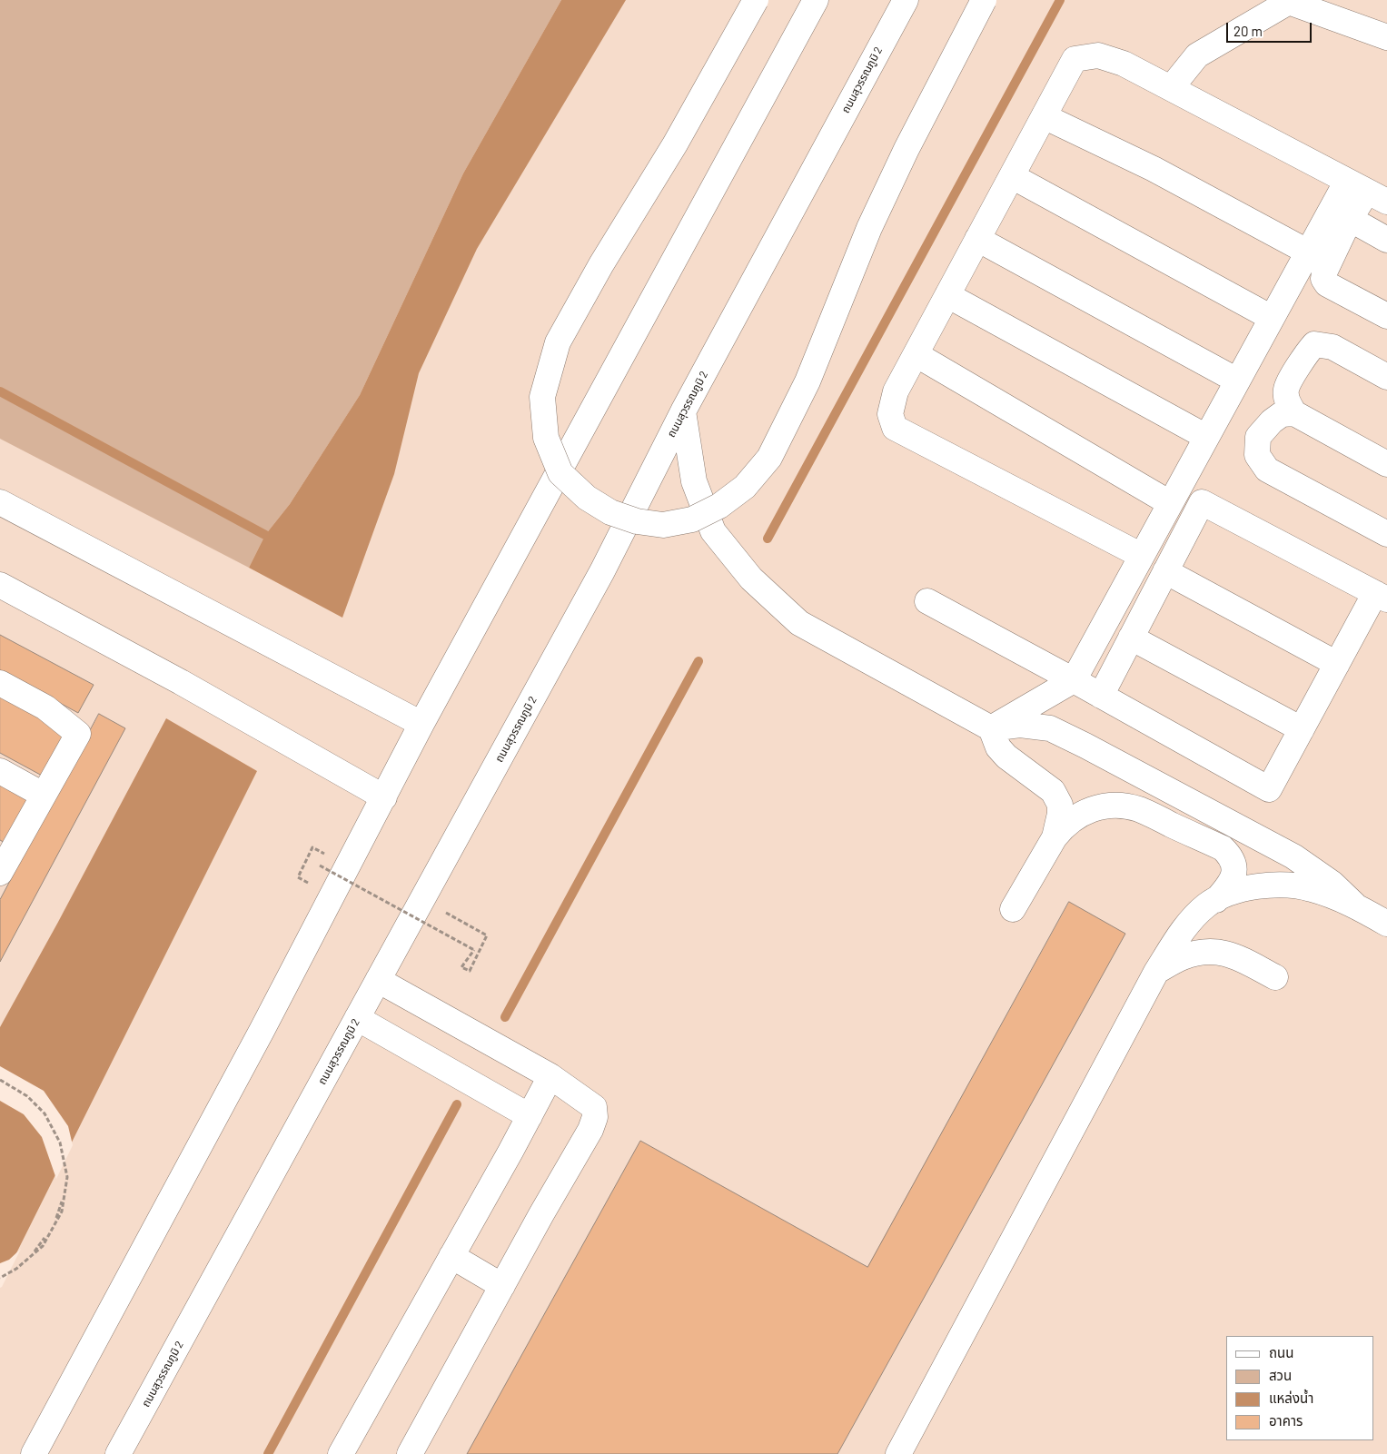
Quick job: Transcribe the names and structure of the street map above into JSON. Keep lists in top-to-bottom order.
{
  "streets": {
    "street": ["ถนนสุวรรณภูมิ 2"]
  },
  "legend": [
    "ถนน",
    "สวน",
    "แหล่งน้ำ",
    "อาคาร"
  ],
  "scale_bar": "20 m"
}
